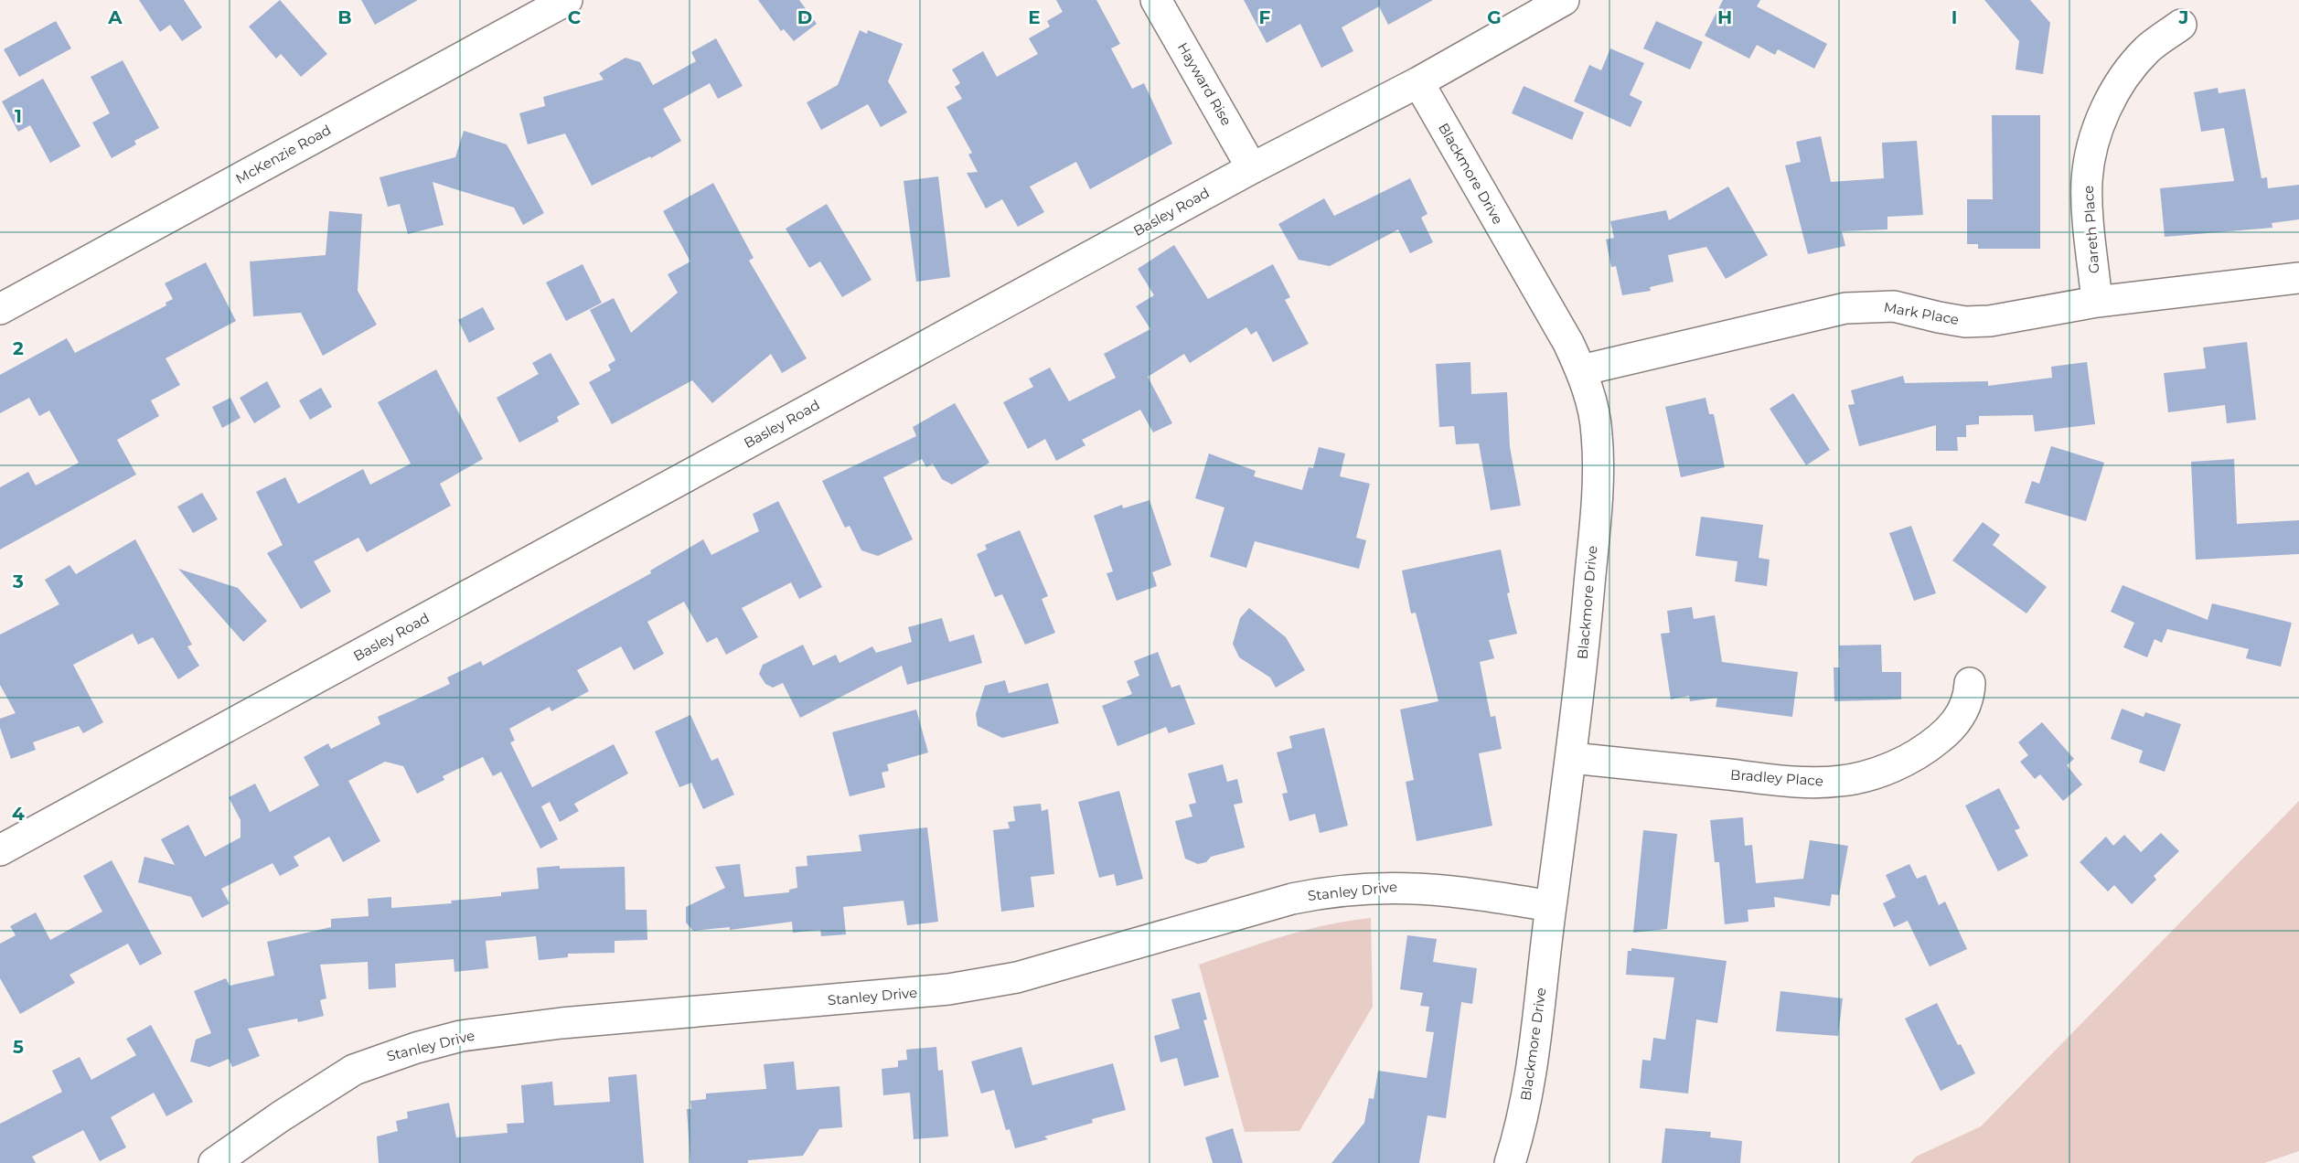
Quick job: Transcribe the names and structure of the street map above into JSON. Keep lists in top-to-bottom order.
{
  "streets": {
    "street": [
      "Hayward Rise",
      "McKenzie Road",
      "Blackmore Drive",
      "Basley Road",
      "Gareth Place",
      "Mark Place",
      "Bradley Place",
      "Stanley Drive"
    ]
  },
  "crossings": [
    ["Hayward Rise", "Basley Road"],
    ["Blackmore Drive", "Basley Road"],
    ["Blackmore Drive", "Mark Place"],
    ["Blackmore Drive", "Bradley Place"],
    ["Blackmore Drive", "Stanley Drive"],
    ["Gareth Place", "Mark Place"]
  ],
  "grid": {
    "columns": [
      "A",
      "B",
      "C",
      "D",
      "E",
      "F",
      "G",
      "H",
      "I",
      "J"
    ],
    "rows": [
      "1",
      "2",
      "3",
      "4",
      "5"
    ]
  }
}
